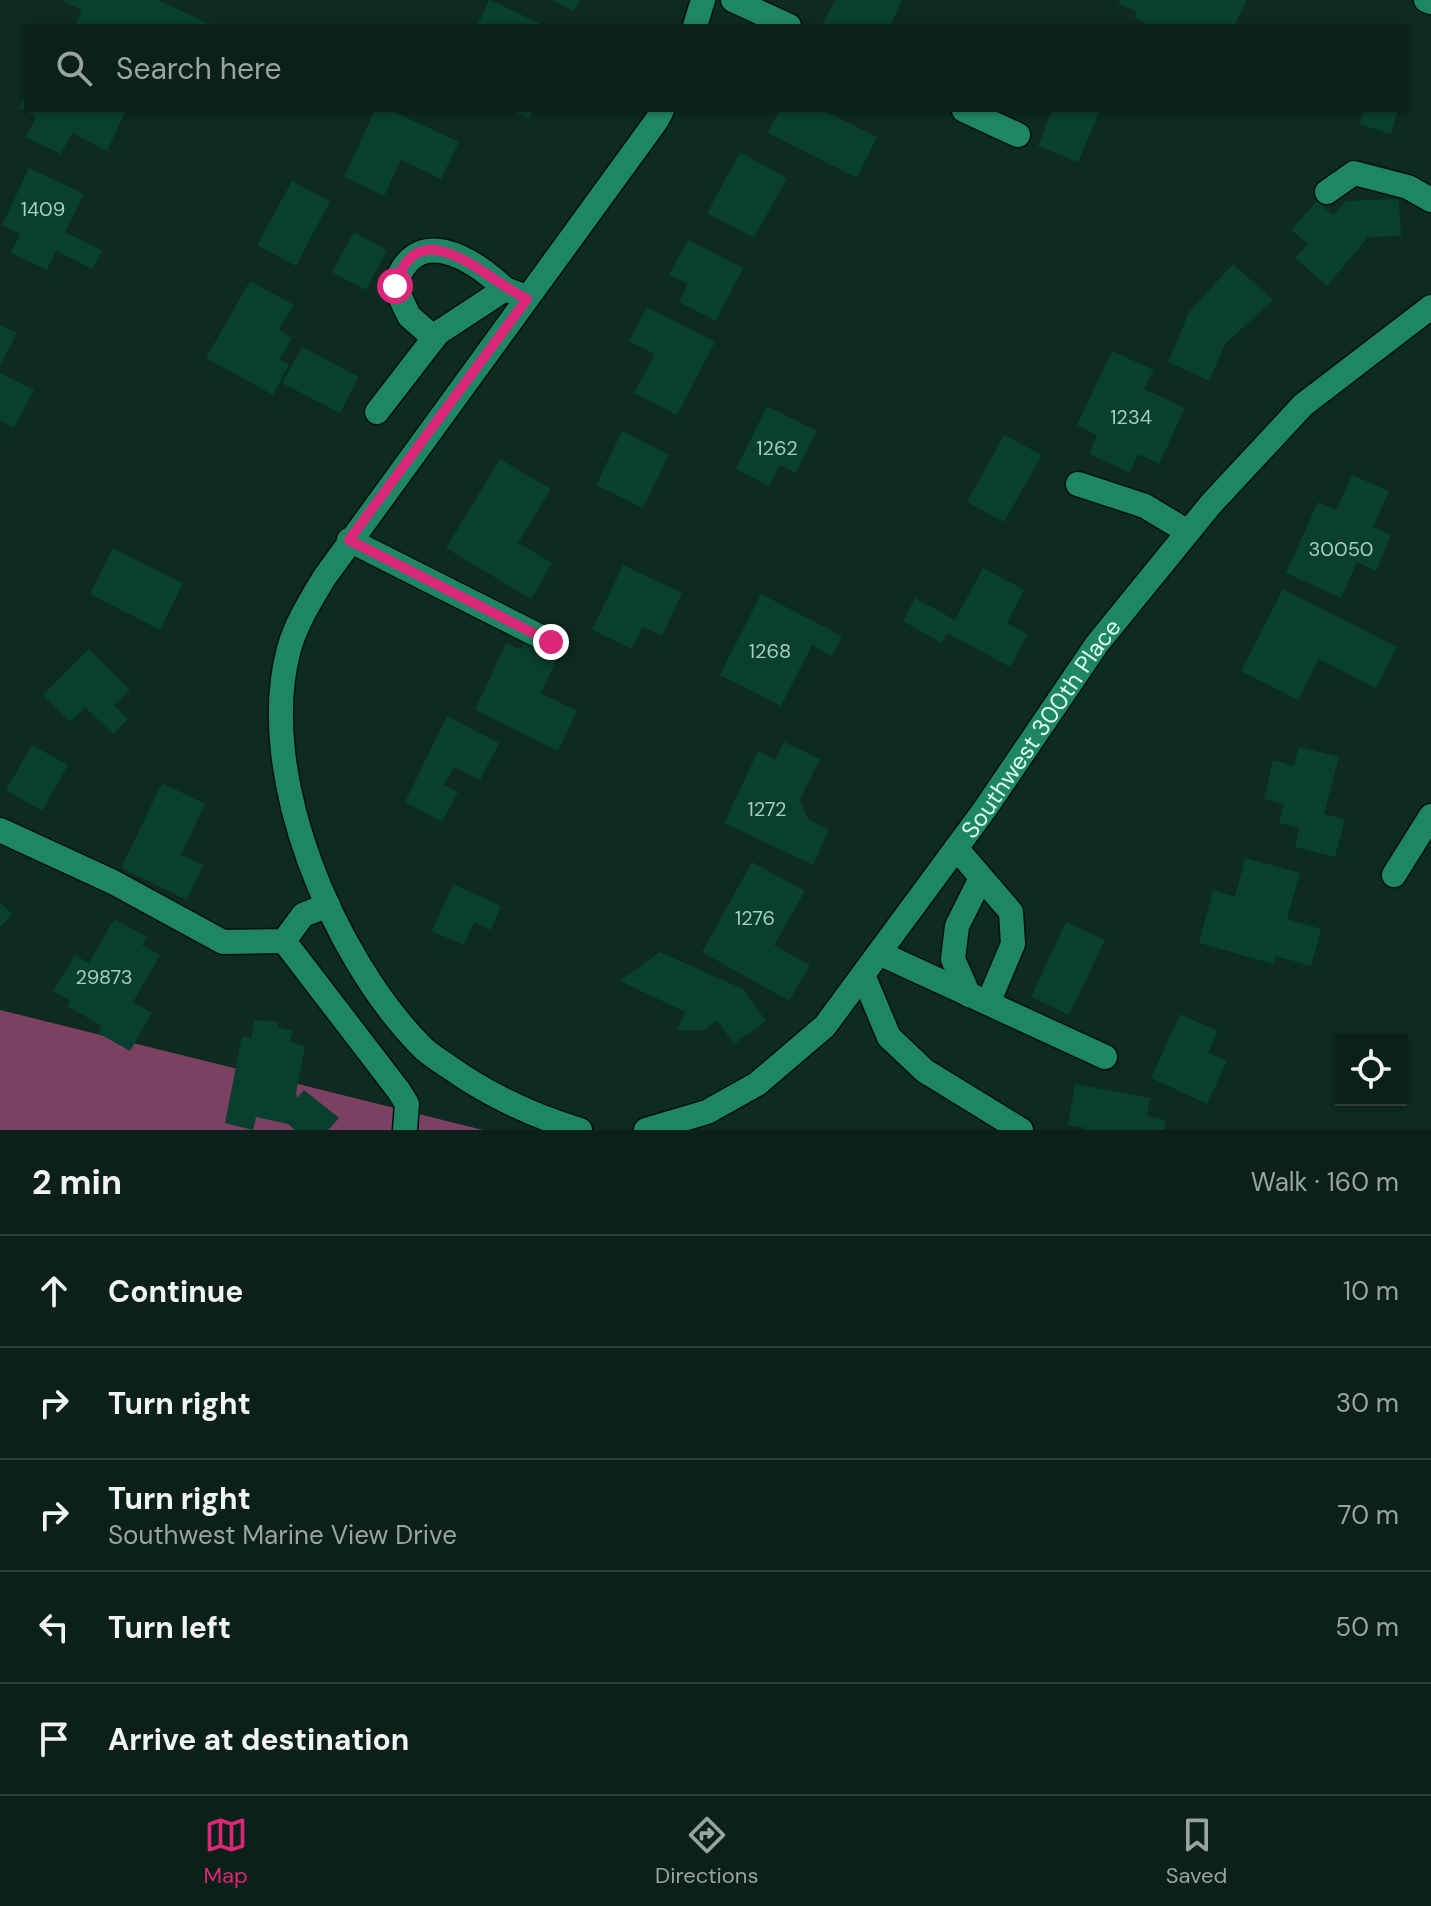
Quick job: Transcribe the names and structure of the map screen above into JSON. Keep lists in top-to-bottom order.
{
  "streets": {
    "street": ["Southwest 300th Place"]
  },
  "house_numbers": [
    "1409",
    "1234",
    "1262",
    "30050",
    "1268",
    "1272",
    "1276",
    "29873"
  ],
  "page": {
    "search": "Search here",
    "heading": ["2 min", "Walk · 160 m"],
    "list": [
      ["Continue", "10 m"],
      ["Turn right", "30 m"],
      ["Turn right", "Southwest Marine View Drive", "70 m"],
      ["Turn left", "50 m"],
      "Arrive at destination"
    ],
    "nav": ["Map", "Directions", "Saved"]
  }
}
